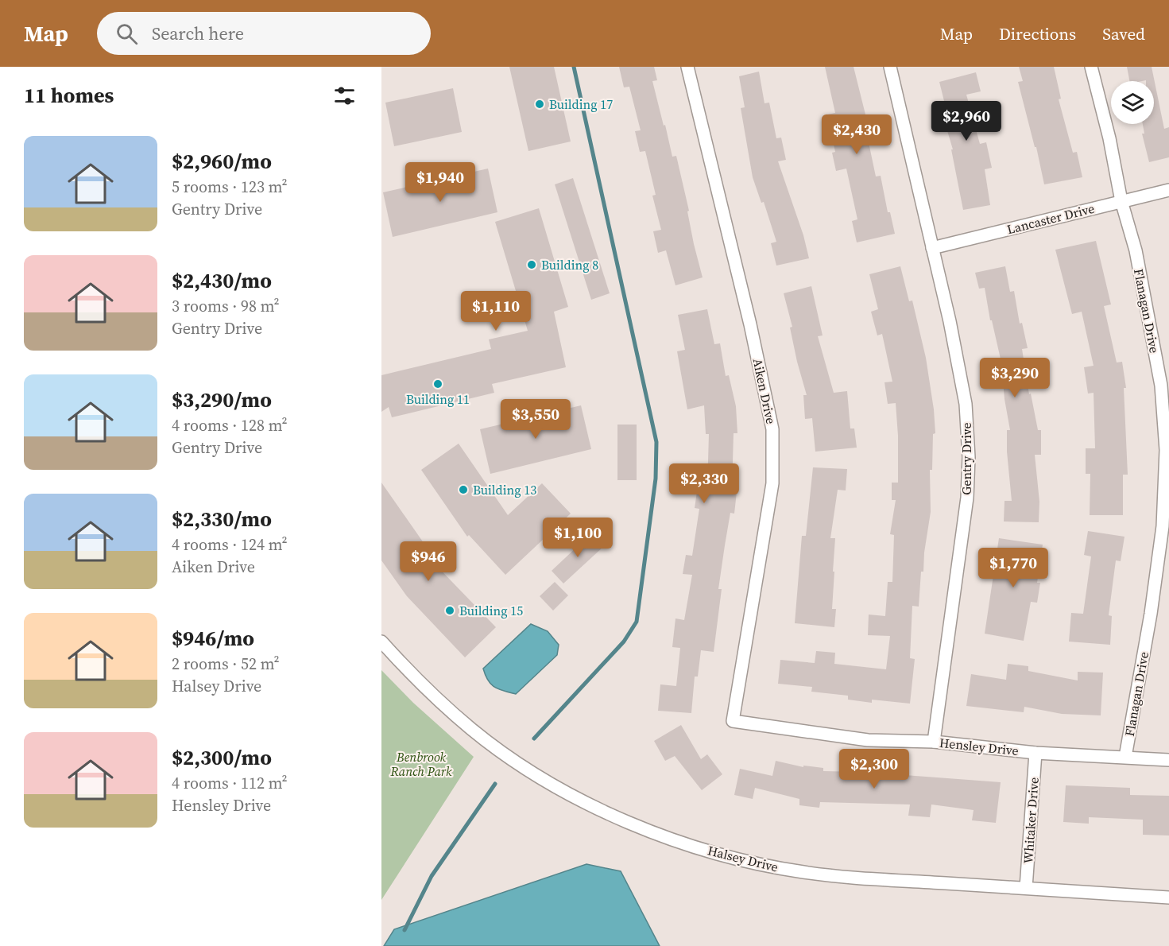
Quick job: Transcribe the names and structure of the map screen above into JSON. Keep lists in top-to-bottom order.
{
  "streets": {
    "street": [
      "Lancaster Drive",
      "Flanagan Drive",
      "Aiken Drive",
      "Gentry Drive",
      "Hensley Drive",
      "Whitaker Drive",
      "Halsey Drive"
    ]
  },
  "crossings": [
    ["Lancaster Drive", "Flanagan Drive"],
    ["Lancaster Drive", "Gentry Drive"],
    ["Flanagan Drive", "Hensley Drive"],
    ["Aiken Drive", "Hensley Drive"],
    ["Gentry Drive", "Hensley Drive"],
    ["Hensley Drive", "Whitaker Drive"],
    ["Whitaker Drive", "Halsey Drive"]
  ],
  "parks": ["Benbrook Ranch Park"],
  "places": [
    "Building 17",
    "Building 8",
    "Building 11",
    "Building 13",
    "Building 15"
  ],
  "page": {
    "header": "Map",
    "search": "Search here",
    "nav": ["Map", "Directions", "Saved"],
    "heading": "11 homes",
    "price": [
      "$2,960",
      "$2,430",
      "$1,940",
      "$1,110",
      "$3,290",
      "$3,550",
      "$2,330",
      "$1,100",
      "$946",
      "$1,770",
      "$2,300"
    ],
    "list": [
      {
        "name": "$2,960/mo",
        "note": "5 rooms · 123 m² · Gentry Drive"
      },
      {
        "name": "$2,430/mo",
        "note": "3 rooms · 98 m² · Gentry Drive"
      },
      {
        "name": "$3,290/mo",
        "note": "4 rooms · 128 m² · Gentry Drive"
      },
      {
        "name": "$2,330/mo",
        "note": "4 rooms · 124 m² · Aiken Drive"
      },
      {
        "name": "$946/mo",
        "note": "2 rooms · 52 m² · Halsey Drive"
      },
      {
        "name": "$2,300/mo",
        "note": "4 rooms · 112 m² · Hensley Drive"
      }
    ]
  }
}
